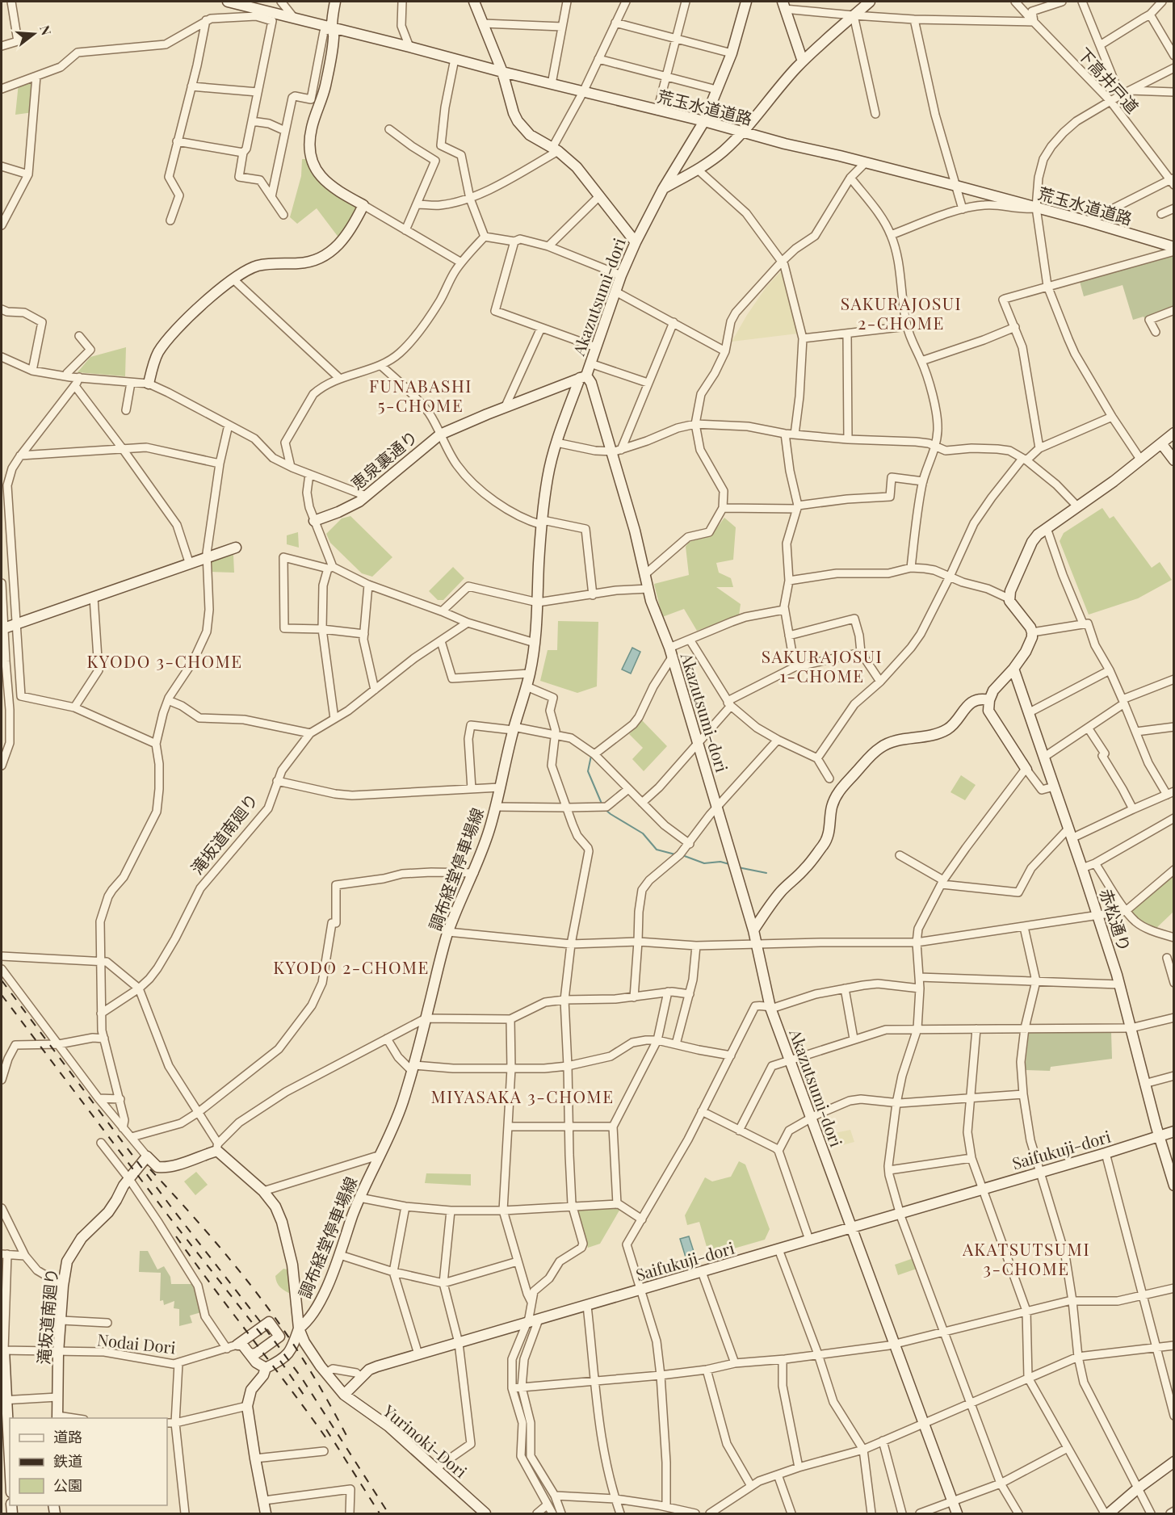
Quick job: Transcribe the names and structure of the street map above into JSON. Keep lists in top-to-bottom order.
{
  "streets": {
    "street": [
      "下高井戸道",
      "荒玉水道道路",
      "Akazutsumi-dori",
      "恵泉裏通り",
      "滝坂道南廻り",
      "調布経堂停車場線",
      "赤松通り",
      "Saifukuji-dori",
      "Nodai Dori",
      "Yurinoki-Dori"
    ]
  },
  "crossings": [
    ["Akazutsumi-dori", "恵泉裏通り"],
    ["Akazutsumi-dori", "調布経堂停車場線"],
    ["Akazutsumi-dori", "Saifukuji-dori"],
    ["恵泉裏通り", "調布経堂停車場線"],
    ["滝坂道南廻り", "Nodai Dori"],
    ["赤松通り", "Saifukuji-dori"],
    ["Saifukuji-dori", "Yurinoki-Dori"]
  ],
  "districts": [
    "SAKURAJOSUI 2-CHOME",
    "FUNABASHI 5-CHOME",
    "SAKURAJOSUI 1-CHOME",
    "KYODO 3-CHOME",
    "KYODO 2-CHOME",
    "MIYASAKA 3-CHOME",
    "AKATSUTSUMI 3-CHOME"
  ],
  "legend": ["道路", "鉄道", "公園"],
  "north": "right"
}
